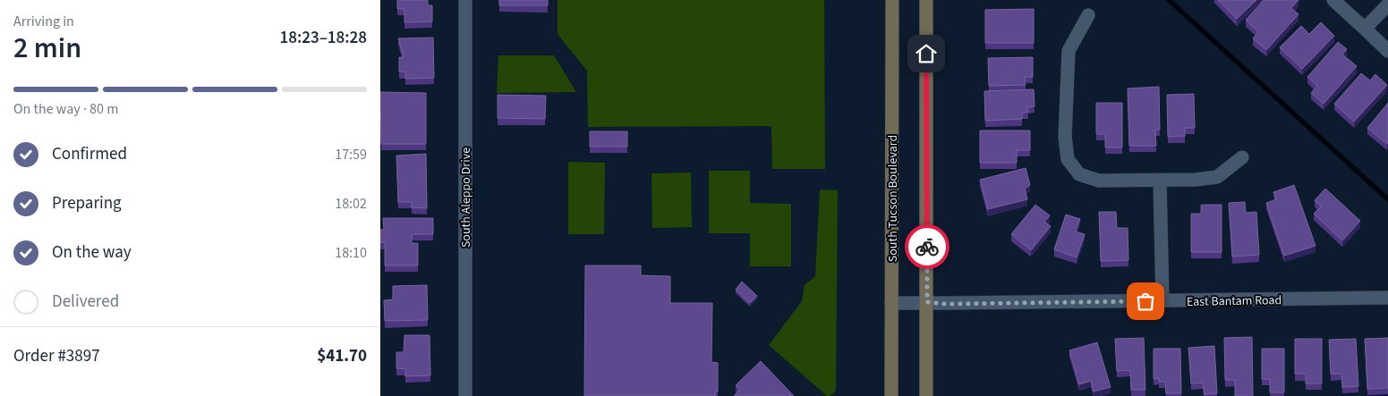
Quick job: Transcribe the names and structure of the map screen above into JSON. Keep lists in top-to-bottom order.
{
  "streets": {
    "main road": ["South Tucson Boulevard"],
    "street": ["South Aleppo Drive", "East Bantam Road"]
  },
  "crossings": [
    ["South Tucson Boulevard", "East Bantam Road"]
  ],
  "page": {
    "heading": ["2 min", "Arriving in", "18:23–18:28"],
    "panel": ["Order #3897", "$41.70"],
    "bar": "On the way · 80 m",
    "list": [
      ["Confirmed", "17:59"],
      ["Preparing", "18:02"],
      ["On the way", "18:10"],
      "Delivered"
    ]
  }
}
